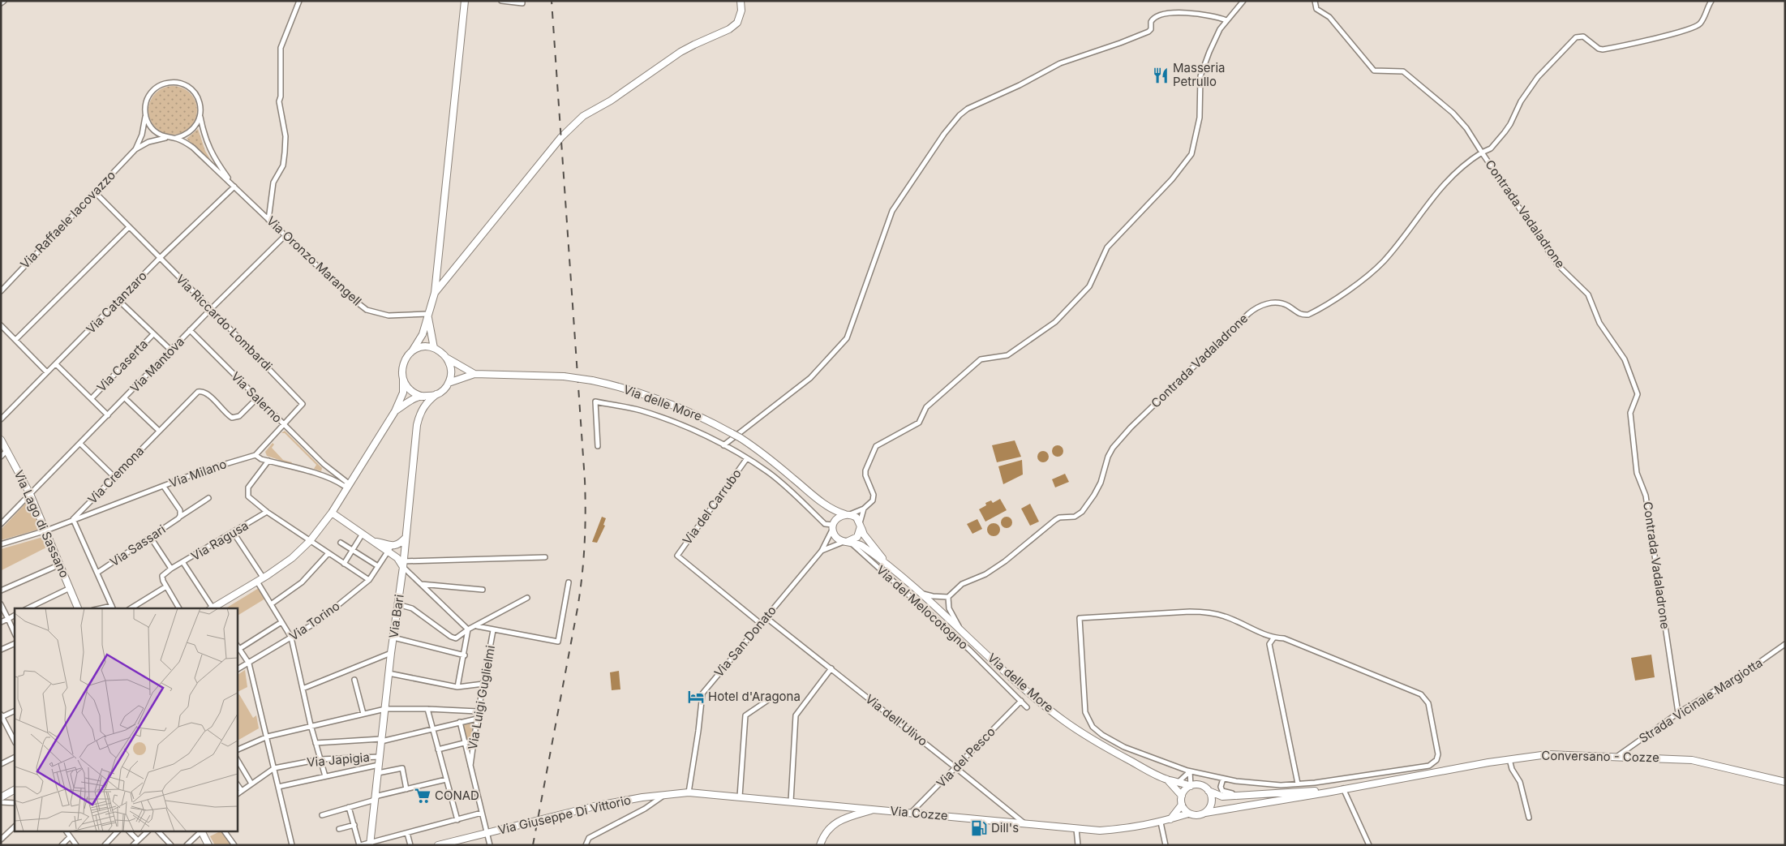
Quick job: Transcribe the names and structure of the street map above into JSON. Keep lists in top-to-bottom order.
{
  "streets": {
    "main road": [
      "Via delle More",
      "Via Lago di Sassano",
      "Via Bari",
      "Conversano - Cozze",
      "Via Cozze",
      "Via Giuseppe Di Vittorio"
    ],
    "street": [
      "Contrada Vadaladrone",
      "Via Raffaele Iacovazzo",
      "Via Oronzo Marangell",
      "Via Catanzaro",
      "Via Riccardo Lombardi",
      "Via Mantova",
      "Via Caserta",
      "Via Salerno",
      "Via Milano",
      "Via Cremona",
      "Via del Carrubo",
      "Via Ragusa",
      "Via Sassari",
      "Via del Melocotogno",
      "Via Torino",
      "Via San Donato",
      "Via Luigi Guglielmi",
      "Strada Vicinale Margiotta",
      "Via dell'Ulivo",
      "Via del Pesco",
      "Via Japigia"
    ]
  },
  "crossings": [
    ["Contrada Vadaladrone", "Strada Vicinale Margiotta"],
    ["Via Raffaele Iacovazzo", "Via Riccardo Lombardi"],
    ["Via Oronzo Marangell", "Via Catanzaro"],
    ["Via Oronzo Marangell", "Via Mantova"],
    ["Via Catanzaro", "Via Riccardo Lombardi"],
    ["Via Riccardo Lombardi", "Via Mantova"],
    ["Via Riccardo Lombardi", "Via Salerno"],
    ["Via Riccardo Lombardi", "Via Milano"],
    ["Via Mantova", "Via Salerno"],
    ["Via Mantova", "Via Lago di Sassano"],
    ["Via Salerno", "Via Cremona"],
    ["Via Milano", "Via Cremona"],
    ["Via Milano", "Via Lago di Sassano"],
    ["Via Milano", "Via Sassari"],
    ["Via del Carrubo", "Via San Donato"],
    ["Via del Melocotogno", "Via del Pesco"],
    ["Via Bari", "Via Japigia"],
    ["Via San Donato", "Via dell'Ulivo"],
    ["Via San Donato", "Via Cozze"],
    ["Strada Vicinale Margiotta", "Conversano - Cozze"],
    ["Via dell'Ulivo", "Via del Pesco"],
    ["Via dell'Ulivo", "Via Cozze"],
    ["Via del Pesco", "Via Cozze"],
    ["Via Cozze", "Via Giuseppe Di Vittorio"]
  ],
  "places": {
    "restaurant": ["Masseria Petrullo"],
    "hotel": ["Hotel d'Aragona"],
    "supermarket": ["CONAD"],
    "fuel station": ["Dill's"]
  }
}
